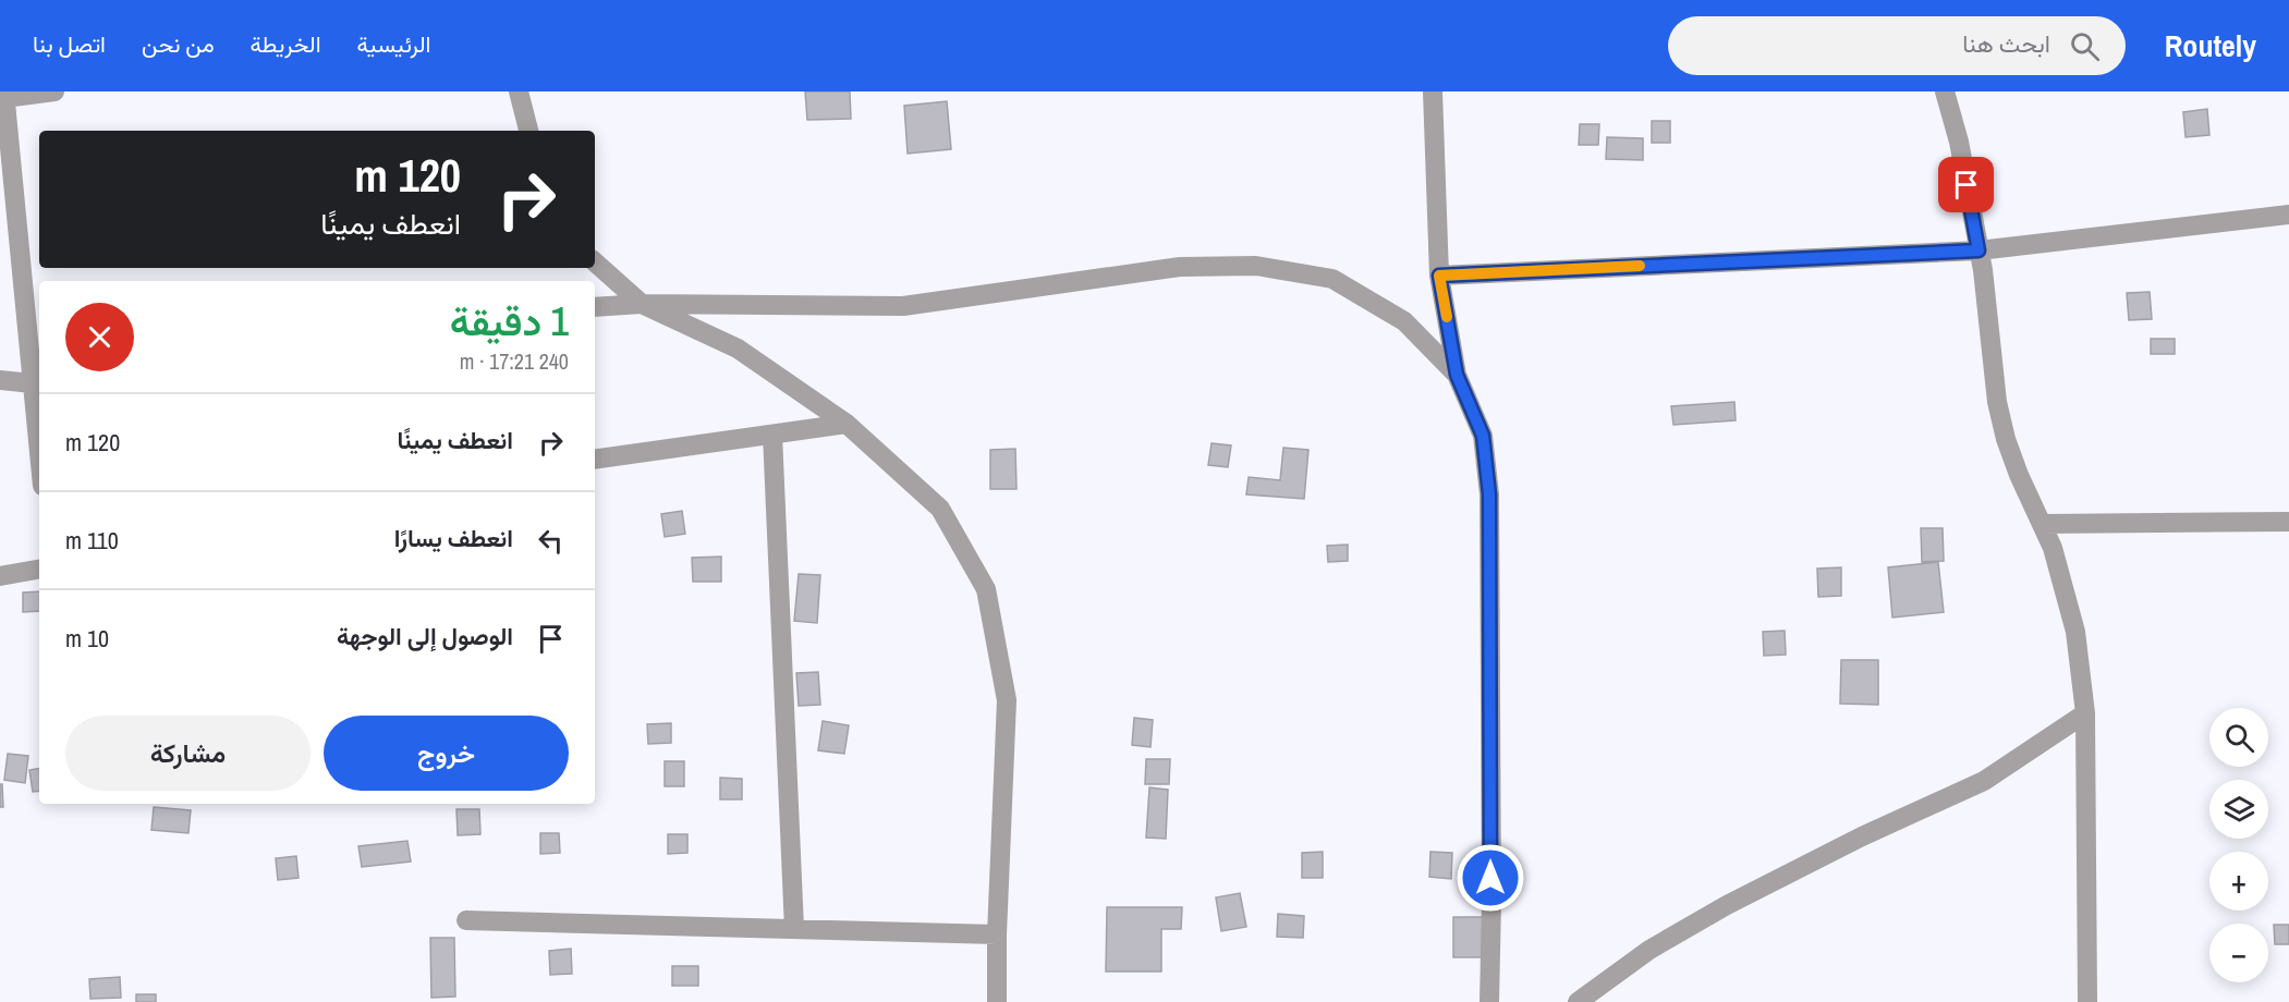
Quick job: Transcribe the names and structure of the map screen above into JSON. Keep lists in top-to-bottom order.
{
  "page": {
    "header": "Routely",
    "search": "ابحث هنا",
    "nav": [
      "الرئيسية",
      "الخريطة",
      "من نحن",
      "اتصل بنا"
    ],
    "turn": ["120 m", "انعطف يمينًا"],
    "heading": ["1 دقيقة", "240 m · 17:21"],
    "list": [
      {
        "name": "انعطف يمينًا",
        "value": "120 m"
      },
      {
        "name": "انعطف يسارًا",
        "value": "110 m"
      },
      {
        "name": "الوصول إلى الوجهة",
        "value": "10 m"
      }
    ],
    "buttons": ["خروج", "مشاركة"],
    "map_buttons": ["+", "−"]
  }
}
